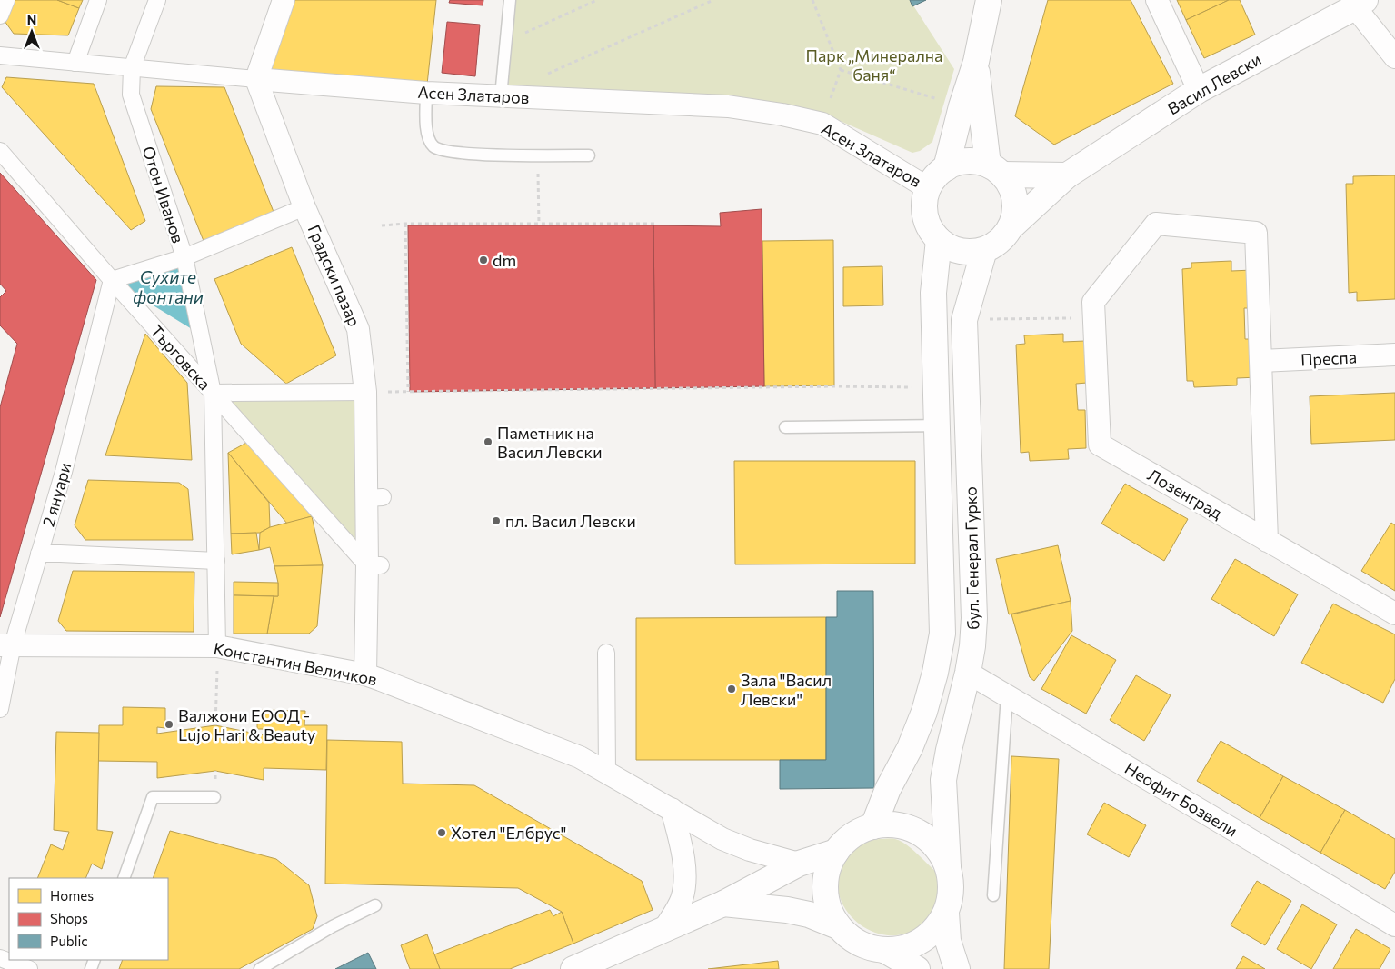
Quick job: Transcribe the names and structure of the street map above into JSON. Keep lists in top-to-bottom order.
{
  "streets": {
    "street": [
      "Васил Левски",
      "Асен Златаров",
      "Отон Иванов",
      "Градски пазар",
      "Търговска",
      "Преспа",
      "Лозенград",
      "2 януари",
      "бул. Генерал Гурко",
      "Константин Величков",
      "Неофит Бозвели"
    ]
  },
  "crossings": [
    ["Васил Левски", "Асен Златаров"],
    ["Васил Левски", "бул. Генерал Гурко"],
    ["Асен Златаров", "Отон Иванов"],
    ["Асен Златаров", "Градски пазар"],
    ["Асен Златаров", "бул. Генерал Гурко"],
    ["Отон Иванов", "Търговска"],
    ["Градски пазар", "Константин Величков"],
    ["Търговска", "2 януари"],
    ["Търговска", "Константин Величков"],
    ["2 януари", "Константин Величков"],
    ["бул. Генерал Гурко", "Неофит Бозвели"]
  ],
  "water": ["Сухите фонтани"],
  "parks": ["Парк „Минерална баня“"],
  "places": [
    "dm",
    "Паметник на Васил Левски",
    "пл. Васил Левски",
    "Зала \"Васил Левски\"",
    "Валжони ЕООД - Lujo Hari & Beauty",
    "Хотел \"Елбрус\""
  ],
  "legend": ["Homes", "Shops", "Public"],
  "north": "top"
}
